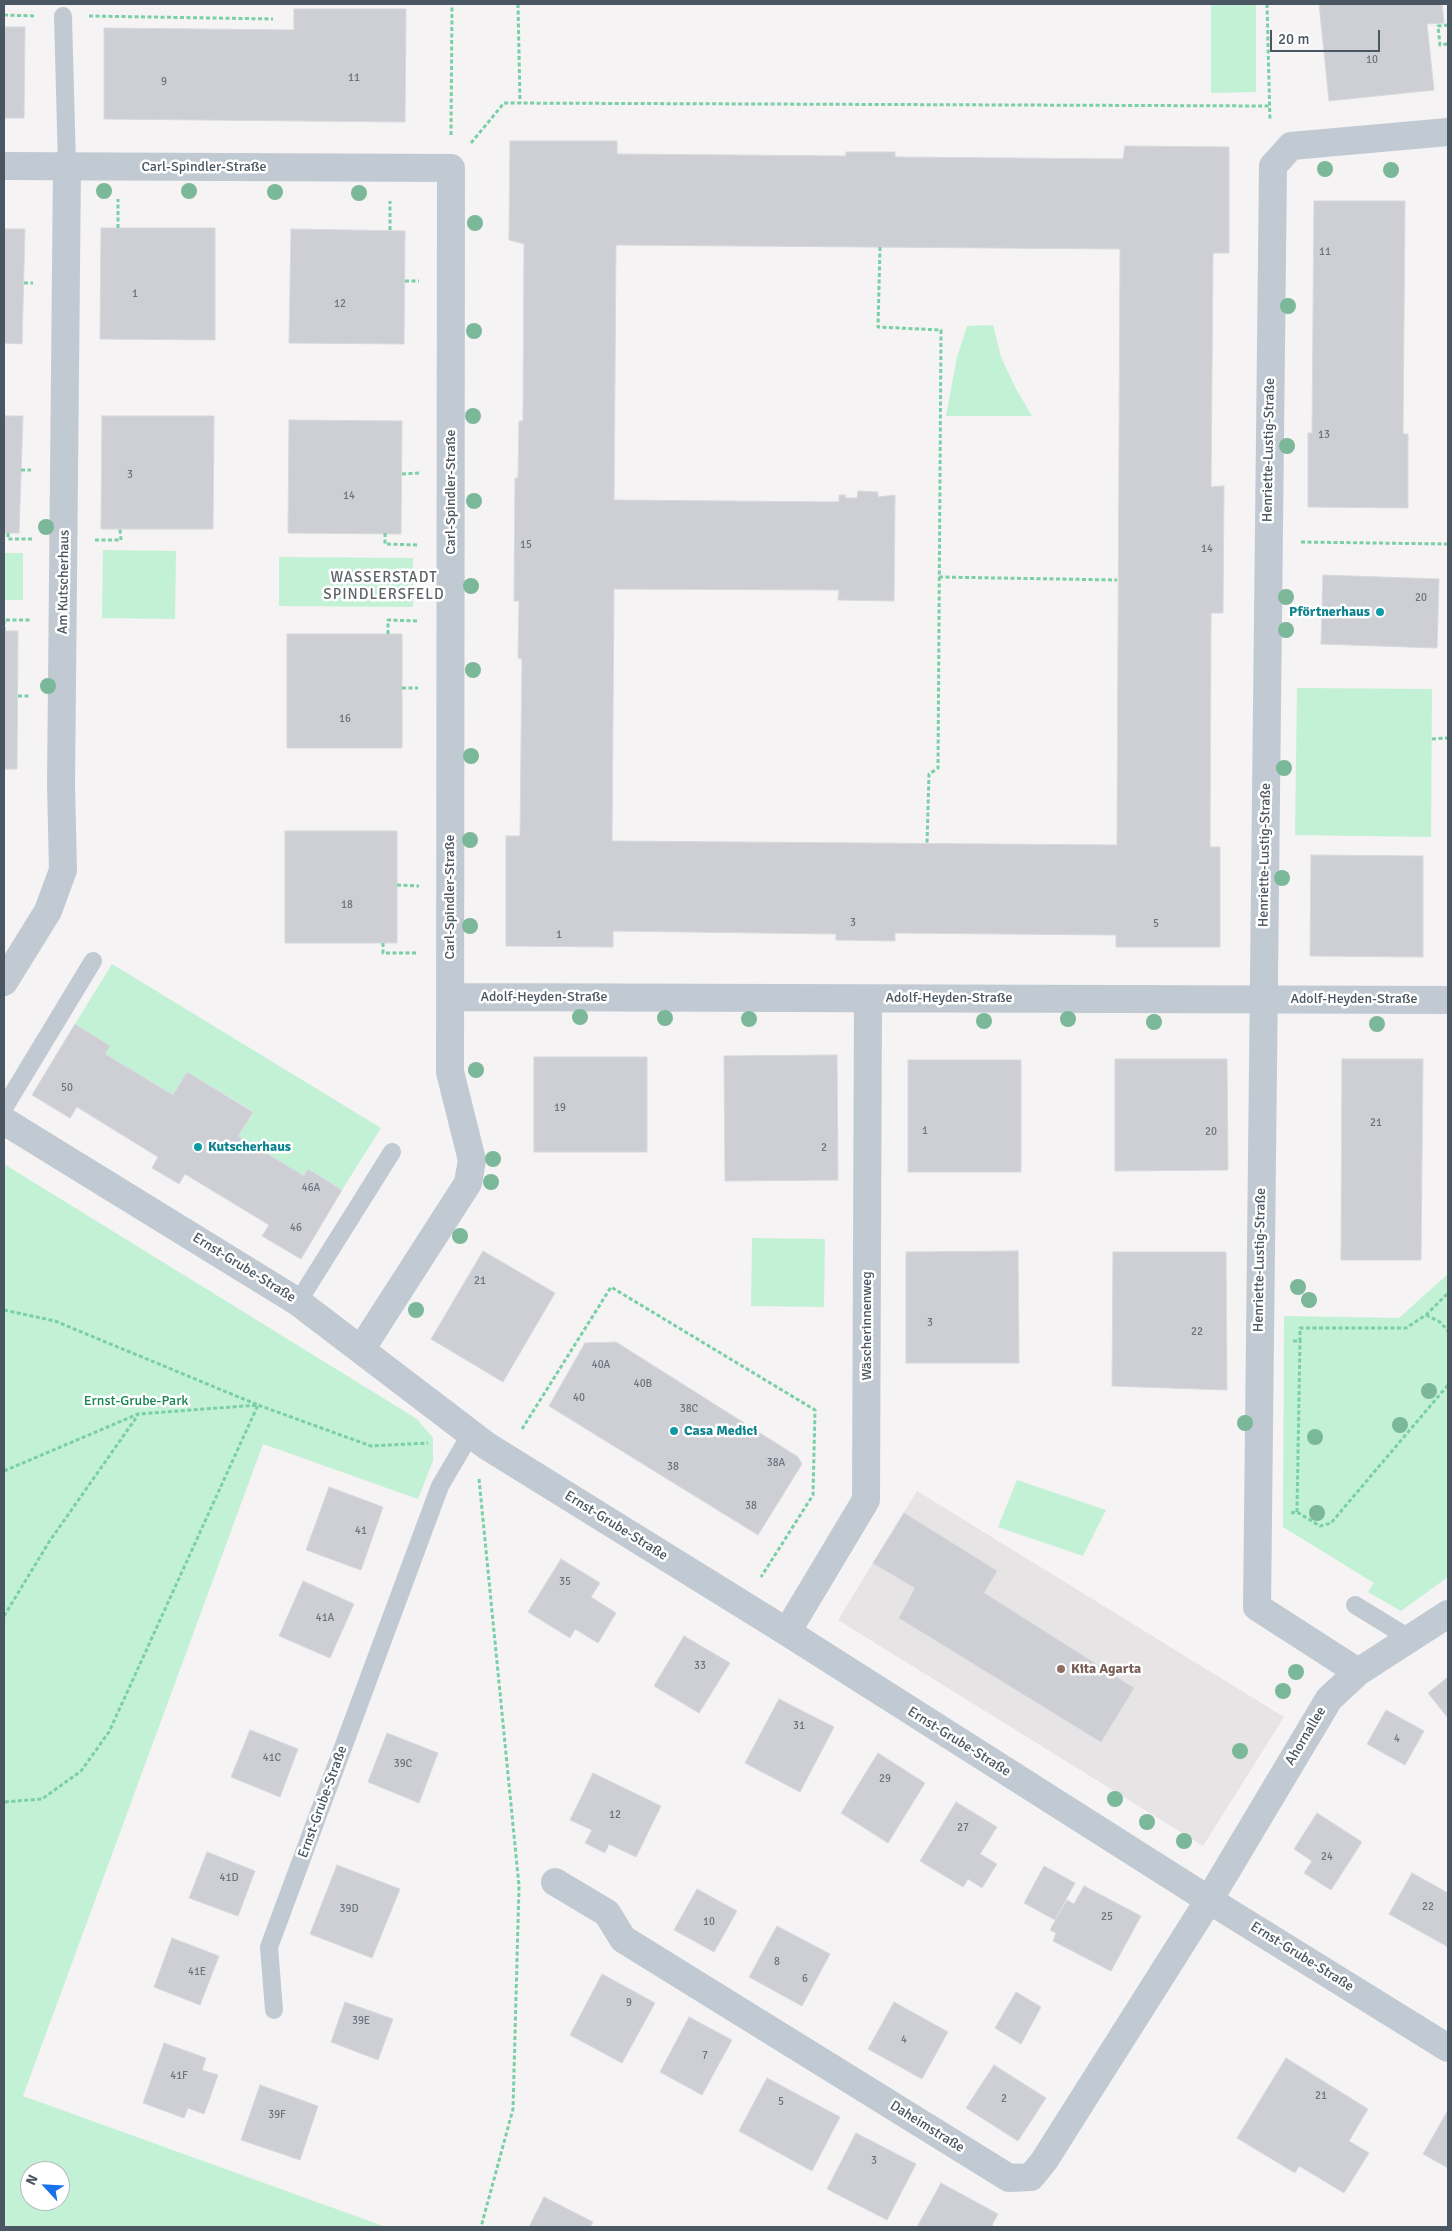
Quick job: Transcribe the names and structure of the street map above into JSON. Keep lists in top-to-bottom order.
{
  "streets": {
    "street": [
      "Carl-Spindler-Straße",
      "Henriette-Lustig-Straße",
      "Am Kutscherhaus",
      "Adolf-Heyden-Straße",
      "Ernst-Grube-Straße",
      "Wäscherinnenweg",
      "Ahornallee",
      "Daheimstraße"
    ]
  },
  "crossings": [
    ["Carl-Spindler-Straße", "Am Kutscherhaus"],
    ["Carl-Spindler-Straße", "Adolf-Heyden-Straße"],
    ["Carl-Spindler-Straße", "Ernst-Grube-Straße"],
    ["Henriette-Lustig-Straße", "Adolf-Heyden-Straße"],
    ["Henriette-Lustig-Straße", "Ahornallee"],
    ["Adolf-Heyden-Straße", "Wäscherinnenweg"],
    ["Ernst-Grube-Straße", "Wäscherinnenweg"],
    ["Ernst-Grube-Straße", "Ahornallee"],
    ["Ernst-Grube-Straße", "Daheimstraße"],
    ["Ahornallee", "Daheimstraße"]
  ],
  "districts": ["WASSERSTADT SPINDLERSFELD"],
  "parks": ["Ernst-Grube-Park"],
  "places": [
    "Pförtnerhaus",
    "Kutscherhaus",
    "Casa Medici",
    "Kita Agarta"
  ],
  "house_numbers": [
    "10",
    "11",
    "9",
    "11",
    "1",
    "12",
    "13",
    "3",
    "14",
    "15",
    "14",
    "20",
    "16",
    "18",
    "3",
    "5",
    "1",
    "50",
    "19",
    "21",
    "1",
    "20",
    "2",
    "46A",
    "46",
    "21",
    "3",
    "22",
    "40A",
    "40B",
    "40",
    "38C",
    "38A",
    "38",
    "38",
    "41",
    "35",
    "41A",
    "33",
    "31",
    "4",
    "41C",
    "39C",
    "29",
    "12",
    "27",
    "24",
    "41D",
    "22",
    "39D",
    "25",
    "10",
    "8",
    "41E",
    "6",
    "9",
    "39E",
    "4",
    "7",
    "41F",
    "21",
    "2",
    "5",
    "39F",
    "3"
  ],
  "scale_bar": "20 m",
  "north": "top left"
}
